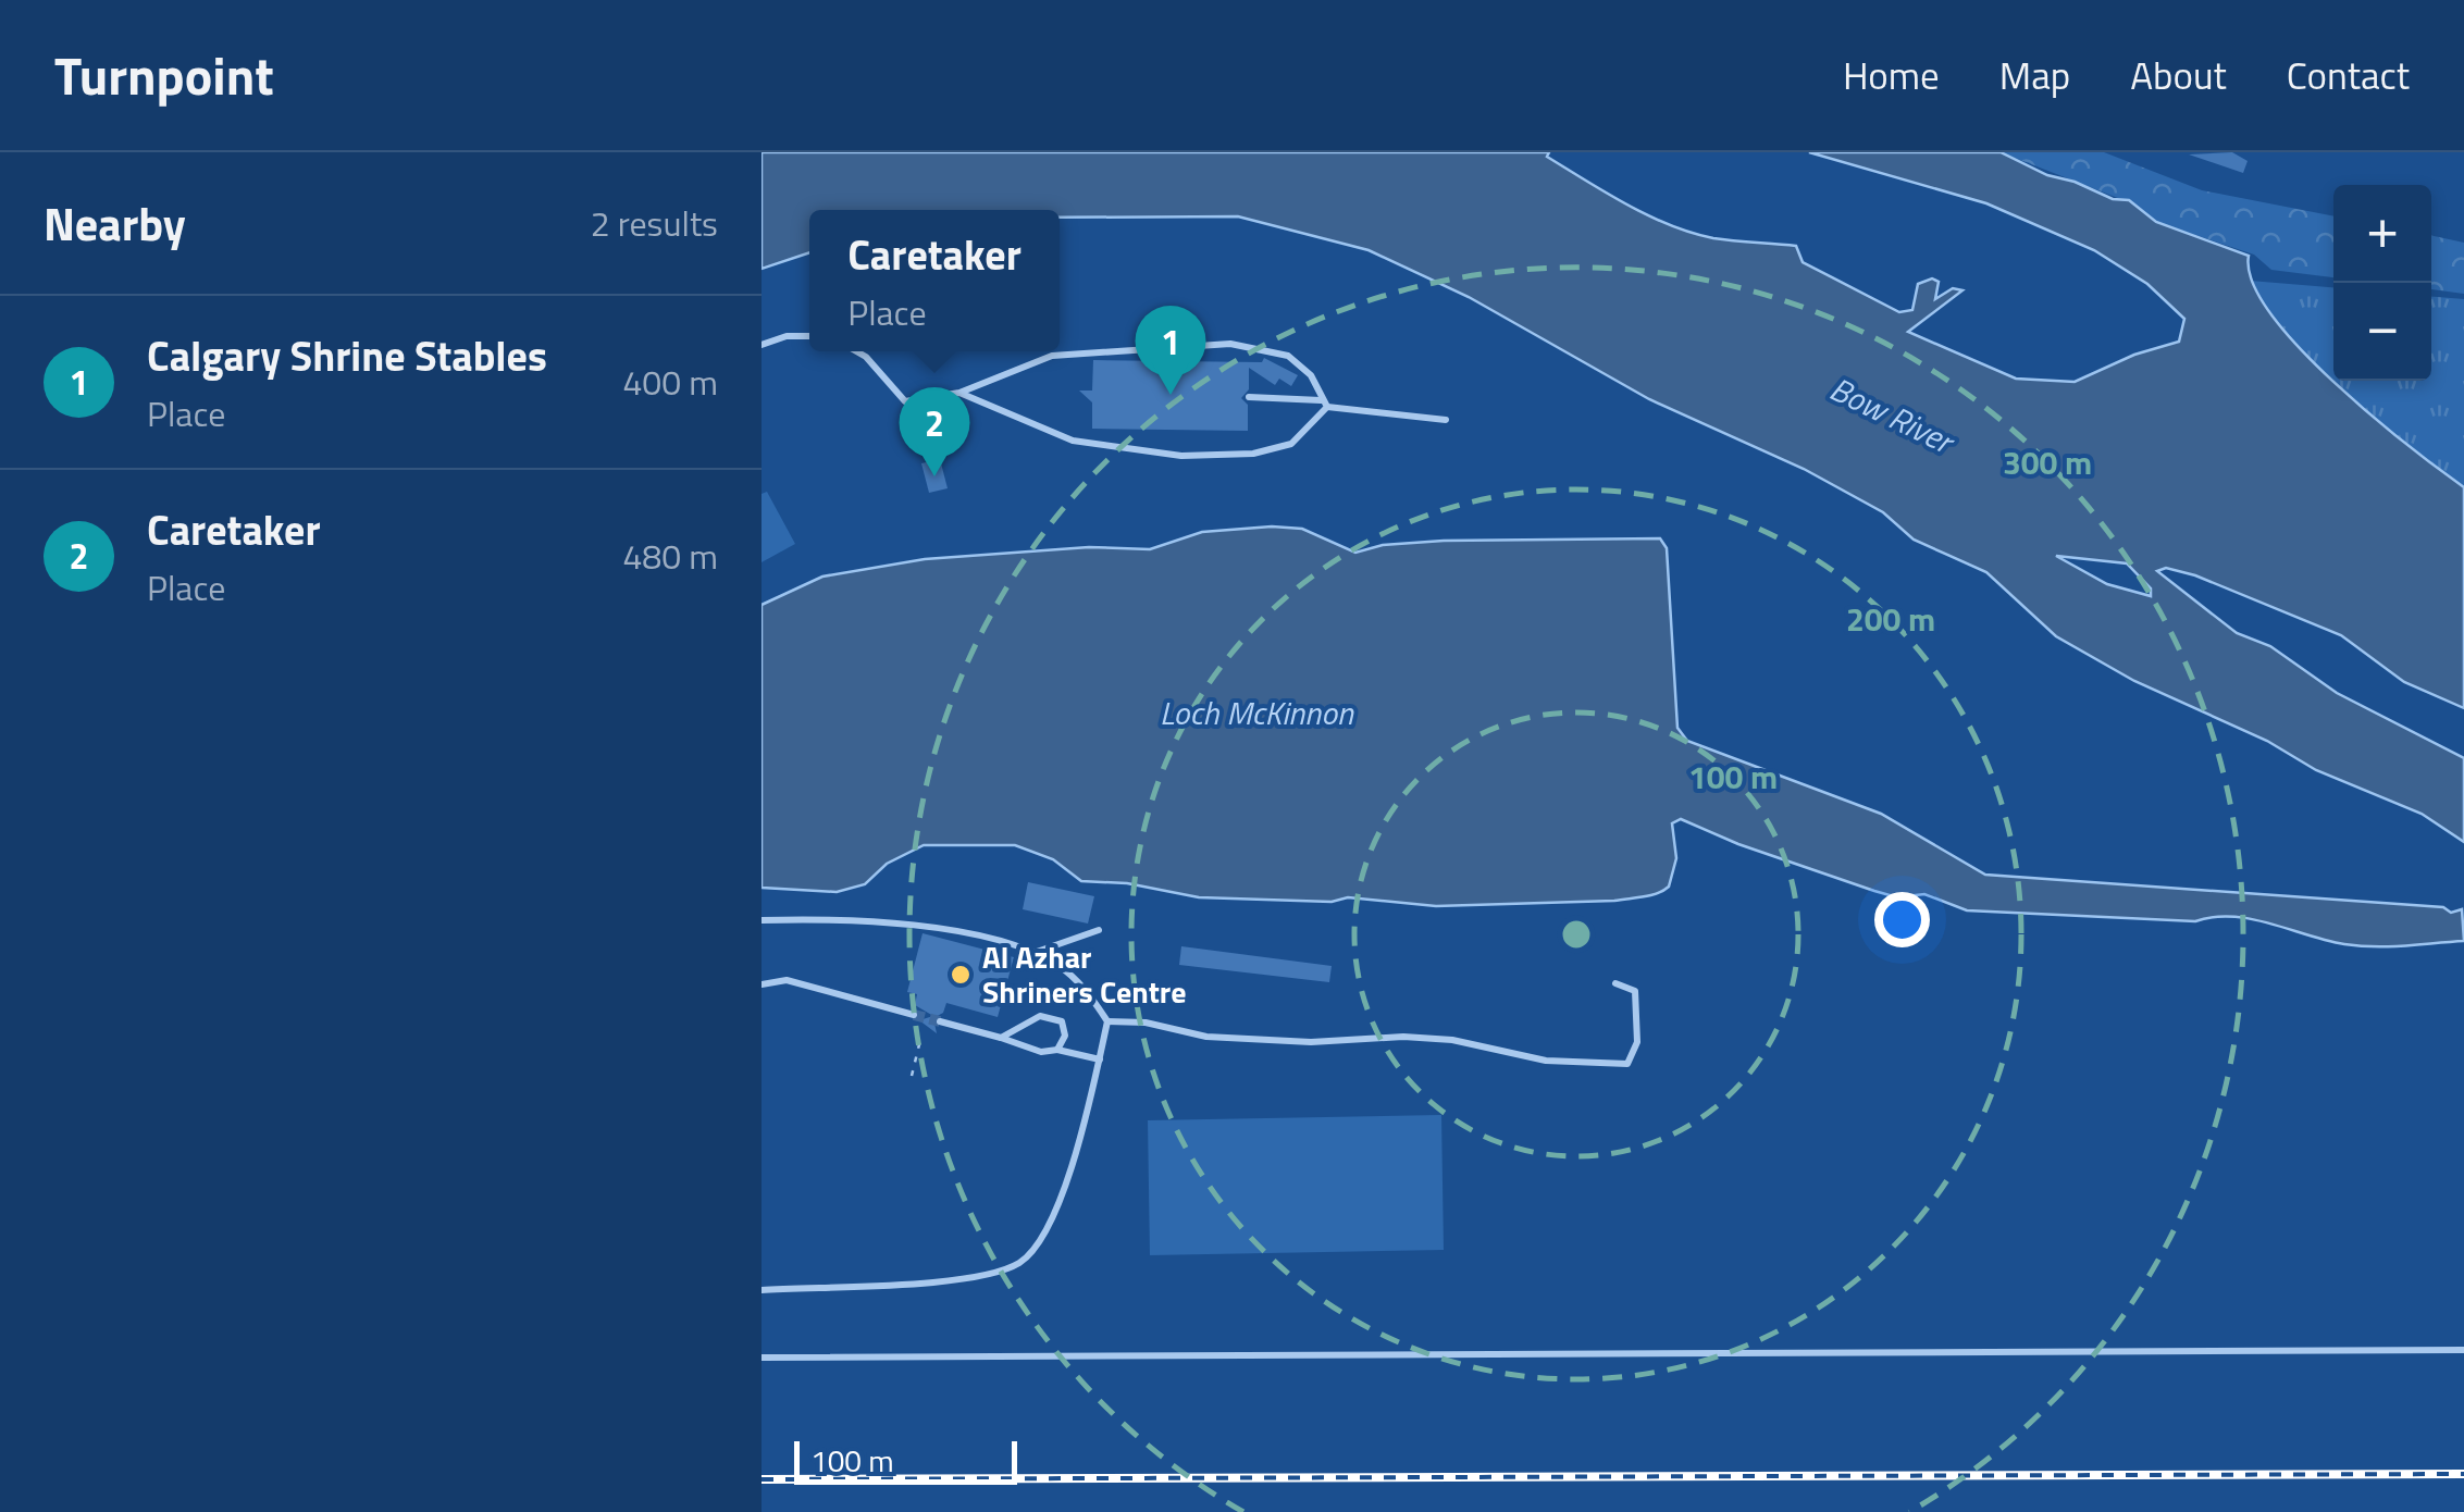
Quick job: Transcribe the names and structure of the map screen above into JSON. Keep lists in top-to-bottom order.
{
  "water": ["Bow River", "Loch McKinnon"],
  "places": ["Al Azhar Shriners Centre"],
  "scale_bar": "100 m",
  "page": {
    "header": "Turnpoint",
    "nav": [
      "Home",
      "Map",
      "About",
      "Contact"
    ],
    "heading": ["Nearby", "2 results"],
    "map_buttons": ["+", "−"],
    "popup": ["Caretaker", "Place"],
    "list": [
      {
        "mark": "1",
        "name": "Calgary Shrine Stables",
        "note": "Place",
        "value": "400 m"
      },
      {
        "mark": "2",
        "name": "Caretaker",
        "note": "Place",
        "value": "480 m"
      }
    ],
    "pins": ["1", "2"],
    "scale": "100 m"
  },
  "rings": ["300 m", "200 m", "100 m"]
}
